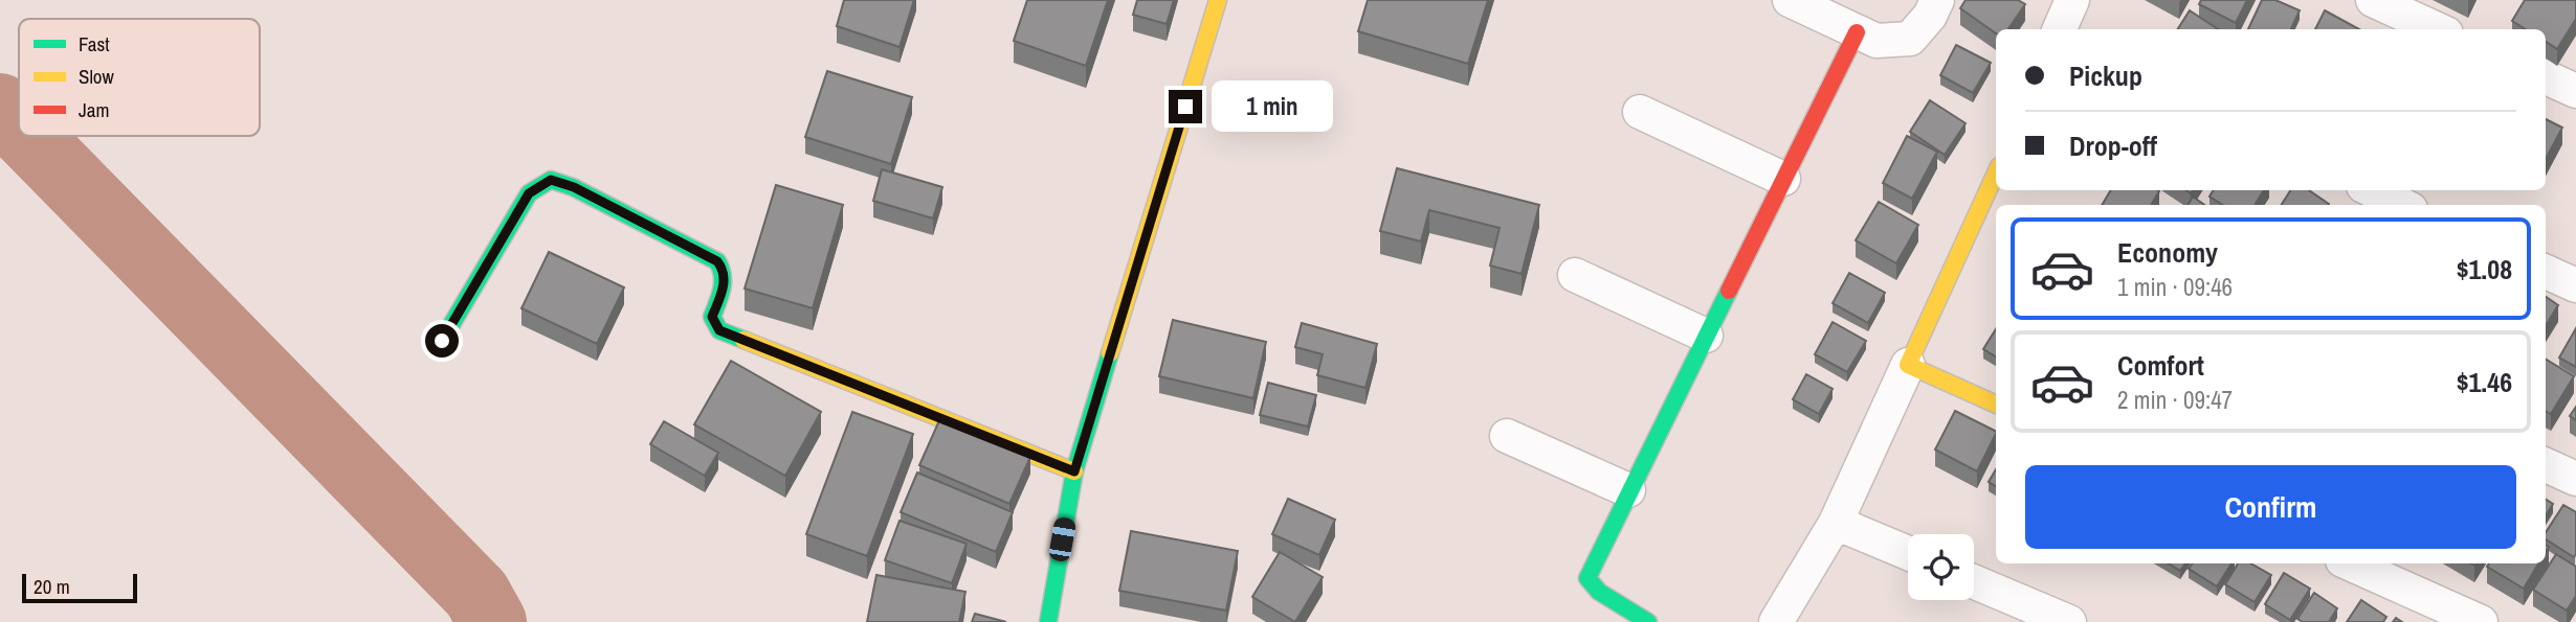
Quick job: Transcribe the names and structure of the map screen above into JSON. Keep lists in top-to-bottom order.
{
  "legend": ["Fast", "Slow", "Jam"],
  "scale_bar": "20 m",
  "page": {
    "banner": ["Pickup", "Drop-off"],
    "bubble": "1 min",
    "list": [
      {
        "name": "Economy",
        "note": "1 min · 09:46",
        "value": "$1.08"
      },
      {
        "name": "Comfort",
        "note": "2 min · 09:47",
        "value": "$1.46"
      }
    ],
    "buttons": "Confirm",
    "scale": "20 m"
  }
}
